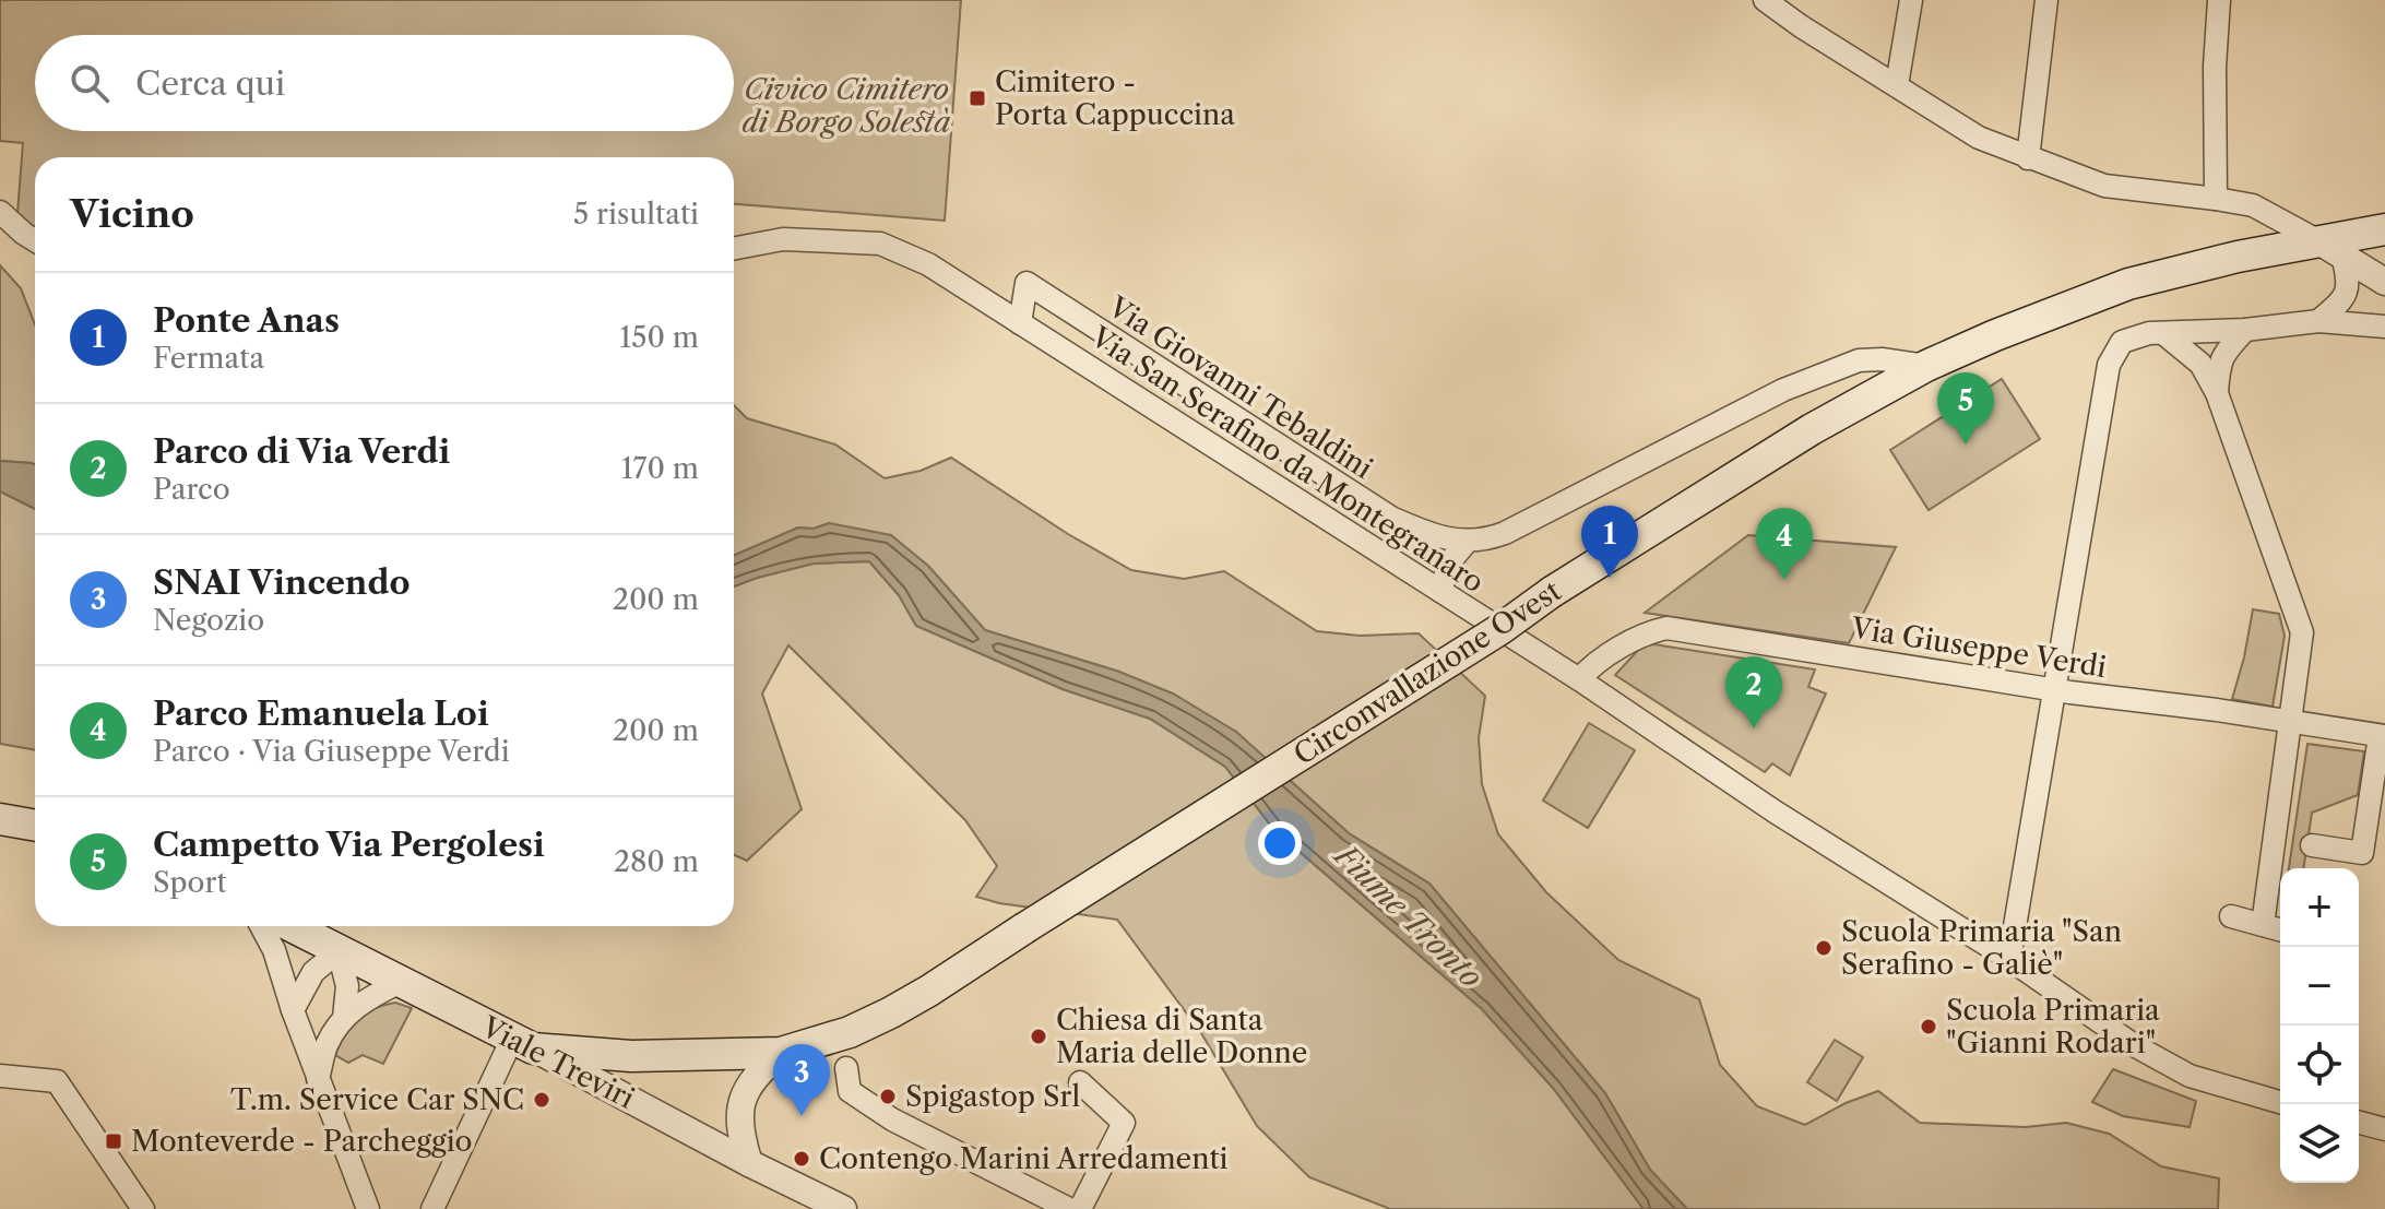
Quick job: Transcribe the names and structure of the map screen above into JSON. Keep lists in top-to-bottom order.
{
  "streets": {
    "main road": ["Circonvallazione Ovest", "Viale Treviri"],
    "street": ["Via Giovanni Tebaldini", "Via San Serafino da Montegranaro", "Via Giuseppe Verdi"]
  },
  "crossings": [
    ["Via Giovanni Tebaldini", "Via San Serafino da Montegranaro"],
    ["Via Giovanni Tebaldini", "Circonvallazione Ovest"],
    ["Via San Serafino da Montegranaro", "Via Giuseppe Verdi"],
    ["Circonvallazione Ovest", "Viale Treviri"]
  ],
  "water": ["Fiume Tronto"],
  "parks": ["Civico Cimitero di Borgo Solestà"],
  "places": {
    "transit": ["Cimitero - Porta Cappuccina", "Monteverde - Parcheggio"],
    "other": [
      "Scuola Primaria \"San Serafino - Galiè\"",
      "Scuola Primaria \"Gianni Rodari\"",
      "Chiesa di Santa Maria delle Donne",
      "Spigastop Srl",
      "T.m. Service Car SNC",
      "Contengo Marini Arredamenti"
    ]
  },
  "page": {
    "search": "Cerca qui",
    "heading": ["Vicino", "5 risultati"],
    "list": [
      {
        "mark": "1",
        "name": "Ponte Anas",
        "note": "Fermata",
        "value": "150 m"
      },
      {
        "mark": "2",
        "name": "Parco di Via Verdi",
        "note": "Parco",
        "value": "170 m"
      },
      {
        "mark": "3",
        "name": "SNAI Vincendo",
        "note": "Negozio",
        "value": "200 m"
      },
      {
        "mark": "4",
        "name": "Parco Emanuela Loi",
        "note": "Parco · Via Giuseppe Verdi",
        "value": "200 m"
      },
      {
        "mark": "5",
        "name": "Campetto Via Pergolesi",
        "note": "Sport",
        "value": "280 m"
      }
    ],
    "pins": [
      "5",
      "1",
      "4",
      "2",
      "3"
    ],
    "map_buttons": ["+", "−"]
  }
}
